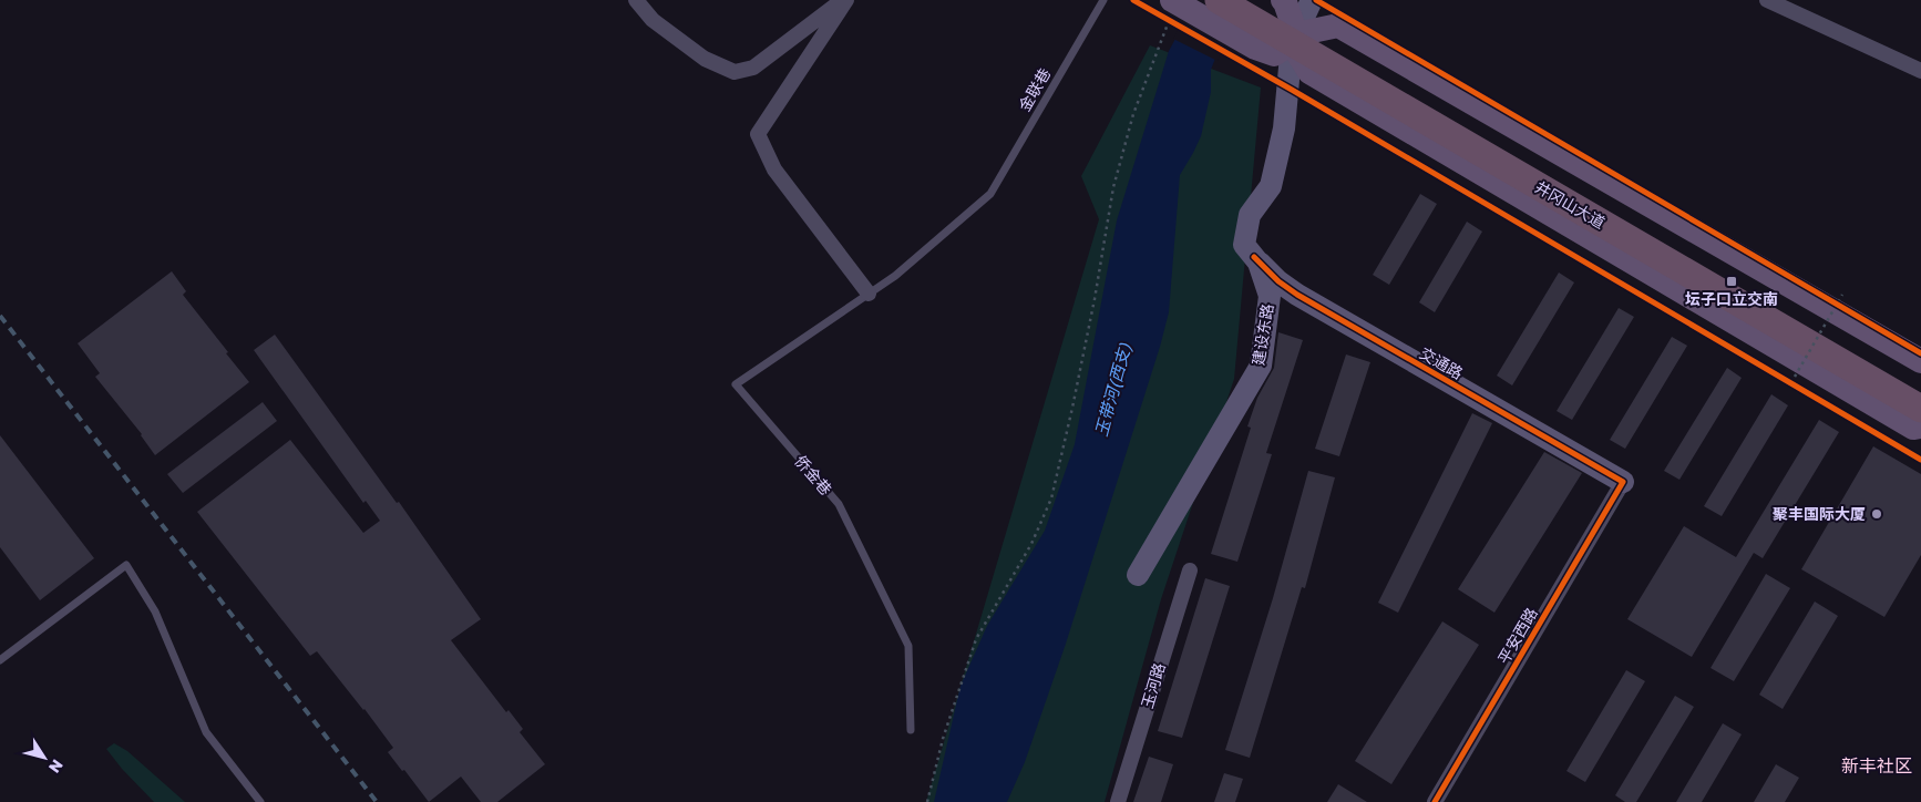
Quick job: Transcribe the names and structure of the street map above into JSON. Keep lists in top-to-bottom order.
{
  "streets": {
    "highway": ["井冈山大道"],
    "street": [
      "建设东路",
      "交通路",
      "平安西路",
      "玉河路"
    ],
    "lane": ["金联巷", "侨金巷"]
  },
  "crossings": [
    ["金联巷", "侨金巷"],
    ["井冈山大道", "建设东路"],
    ["建设东路", "交通路"],
    ["交通路", "平安西路"]
  ],
  "districts": ["新丰社区"],
  "water": ["玉带河(西支)"],
  "places": {
    "transit": ["坛子口立交南"],
    "other": ["聚丰国际大厦"]
  },
  "north": "bottom right"
}
